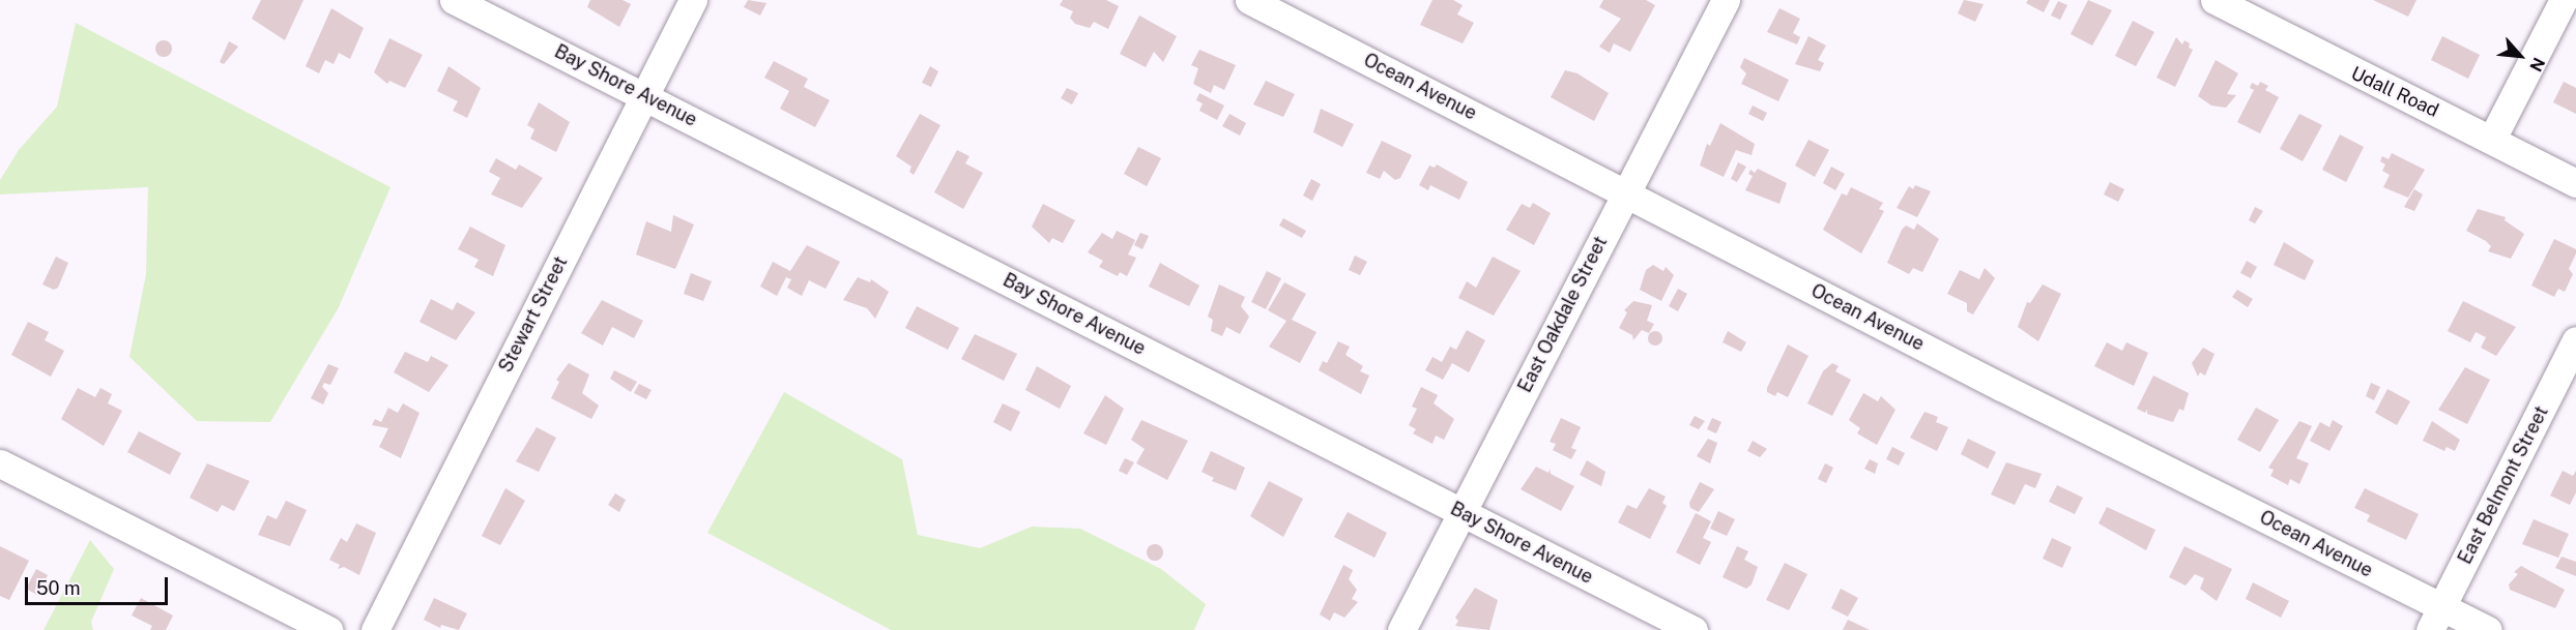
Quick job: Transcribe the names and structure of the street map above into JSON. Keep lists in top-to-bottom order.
{
  "streets": {
    "street": [
      "Bay Shore Avenue",
      "Ocean Avenue",
      "Udall Road",
      "Stewart Street",
      "East Oakdale Street",
      "East Belmont Street"
    ]
  },
  "crossings": [
    ["Bay Shore Avenue", "Stewart Street"],
    ["Bay Shore Avenue", "East Oakdale Street"],
    ["Ocean Avenue", "East Oakdale Street"],
    ["Ocean Avenue", "East Belmont Street"]
  ],
  "scale_bar": "50 m",
  "north": "bottom right"
}
